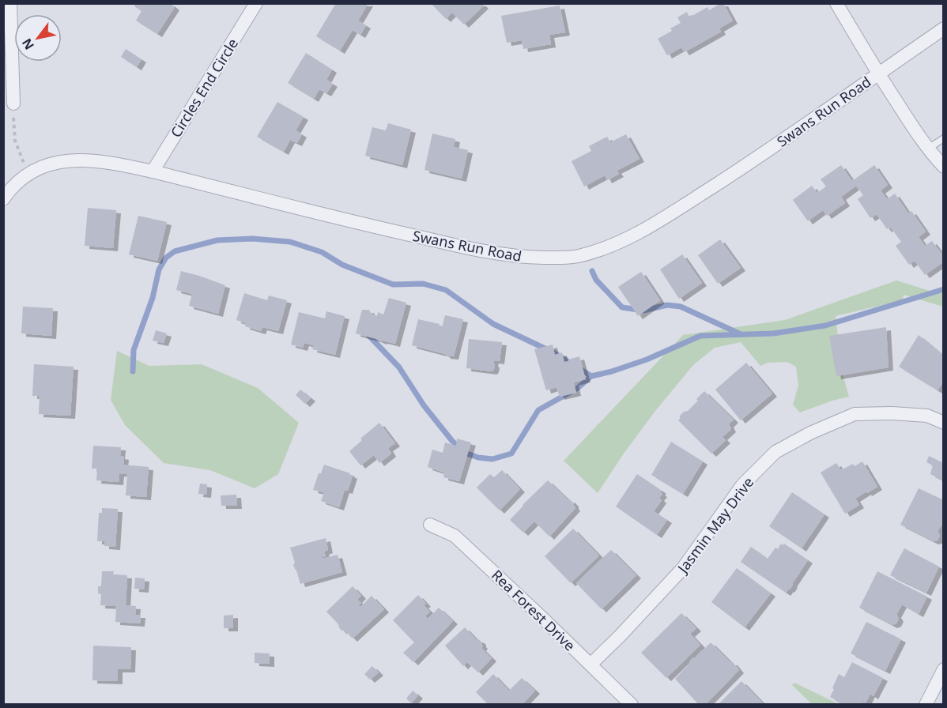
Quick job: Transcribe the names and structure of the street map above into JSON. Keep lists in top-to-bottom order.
{
  "streets": {
    "street": [
      "Circles End Circle",
      "Swans Run Road",
      "Jasmin May Drive",
      "Rea Forest Drive"
    ]
  },
  "crossings": [
    ["Circles End Circle", "Swans Run Road"],
    ["Jasmin May Drive", "Rea Forest Drive"]
  ],
  "north": "bottom left"
}
